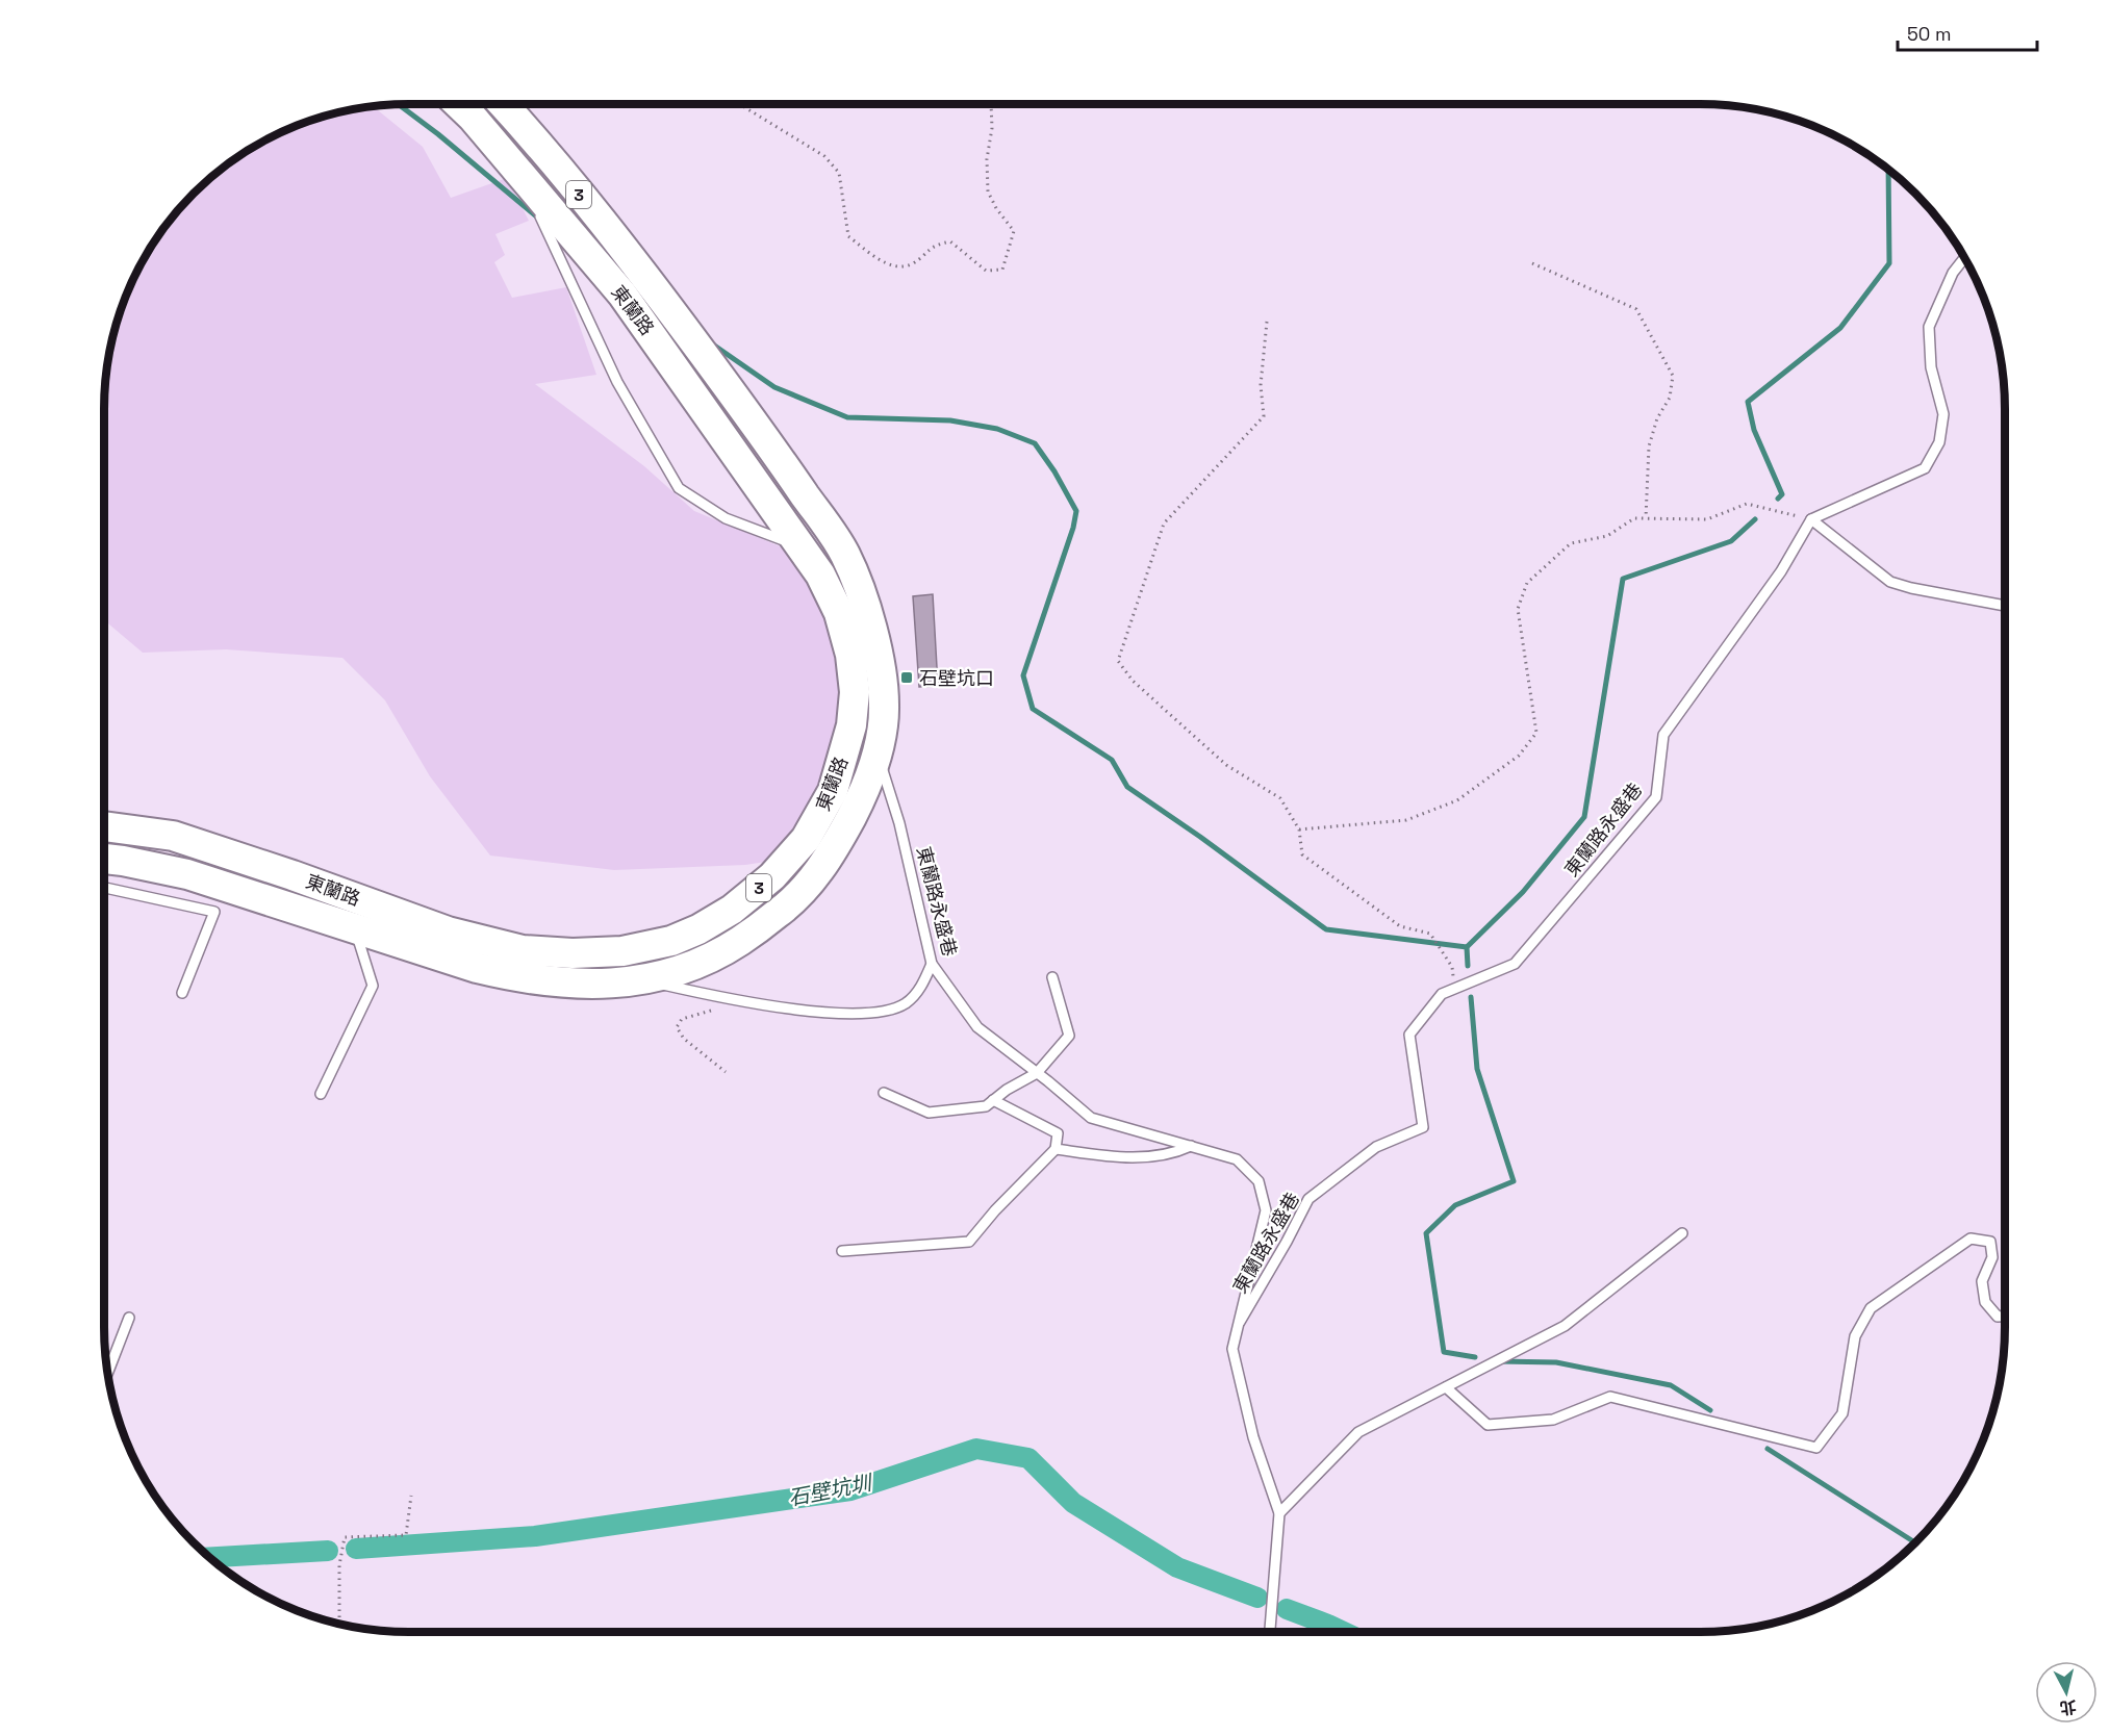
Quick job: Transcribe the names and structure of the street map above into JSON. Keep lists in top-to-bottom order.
{
  "streets": {
    "main road": ["3", "東蘭路"],
    "lane": ["東蘭路永盛巷"]
  },
  "crossings": [
    ["東蘭路", "東蘭路永盛巷"]
  ],
  "water": ["石壁坑圳"],
  "places": {
    "transit": ["石壁坑口"]
  },
  "scale_bar": "50 m",
  "north": "bottom"
}
